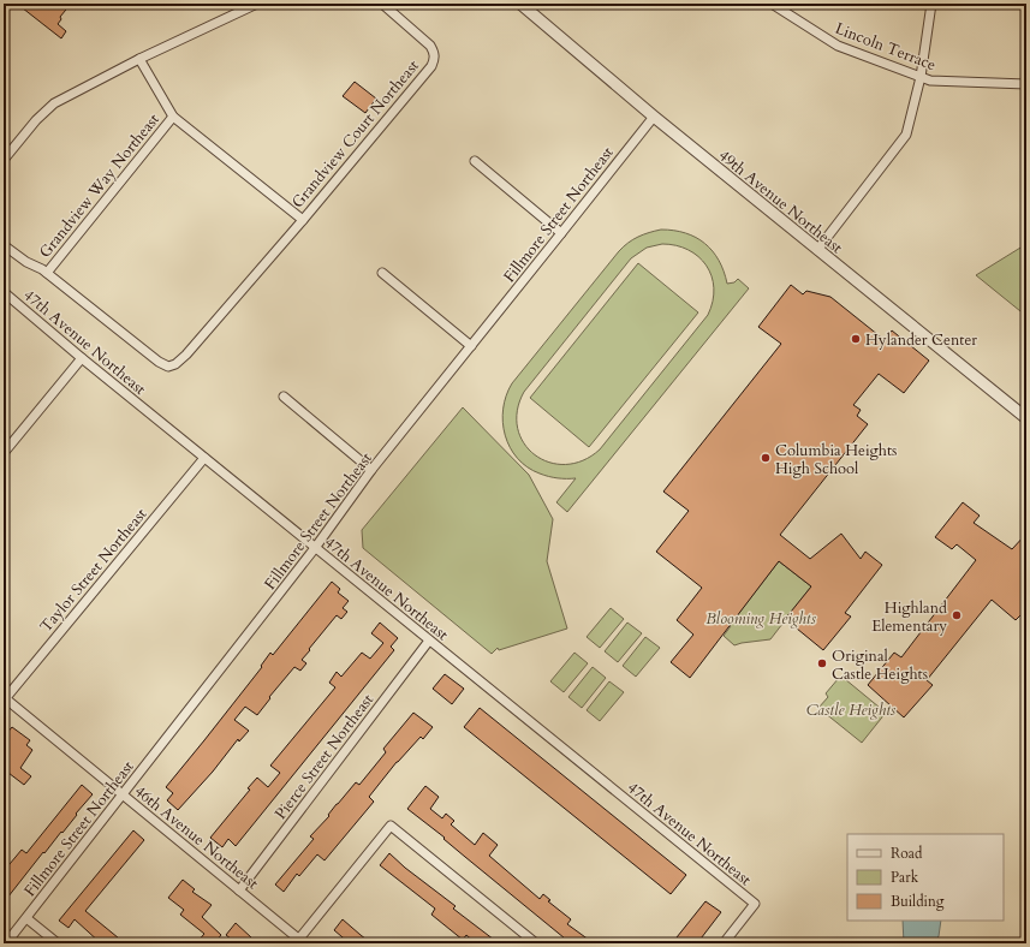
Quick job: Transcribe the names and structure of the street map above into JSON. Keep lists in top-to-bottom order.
{
  "streets": {
    "street": [
      "Lincoln Terrace",
      "Grandview Court Northeast",
      "Grandview Way Northeast",
      "49th Avenue Northeast",
      "Fillmore Street Northeast",
      "47th Avenue Northeast",
      "Taylor Street Northeast",
      "Pierce Street Northeast",
      "46th Avenue Northeast"
    ]
  },
  "crossings": [
    ["Grandview Court Northeast", "Grandview Way Northeast"],
    ["49th Avenue Northeast", "Fillmore Street Northeast"],
    ["Fillmore Street Northeast", "47th Avenue Northeast"],
    ["Fillmore Street Northeast", "46th Avenue Northeast"],
    ["47th Avenue Northeast", "Taylor Street Northeast"],
    ["47th Avenue Northeast", "Pierce Street Northeast"],
    ["Taylor Street Northeast", "46th Avenue Northeast"],
    ["Pierce Street Northeast", "46th Avenue Northeast"]
  ],
  "parks": ["Blooming Heights", "Castle Heights"],
  "places": [
    "Hylander Center",
    "Columbia Heights High School",
    "Highland Elementary",
    "Original Castle Heights"
  ],
  "legend": ["Road", "Park", "Building"]
}
